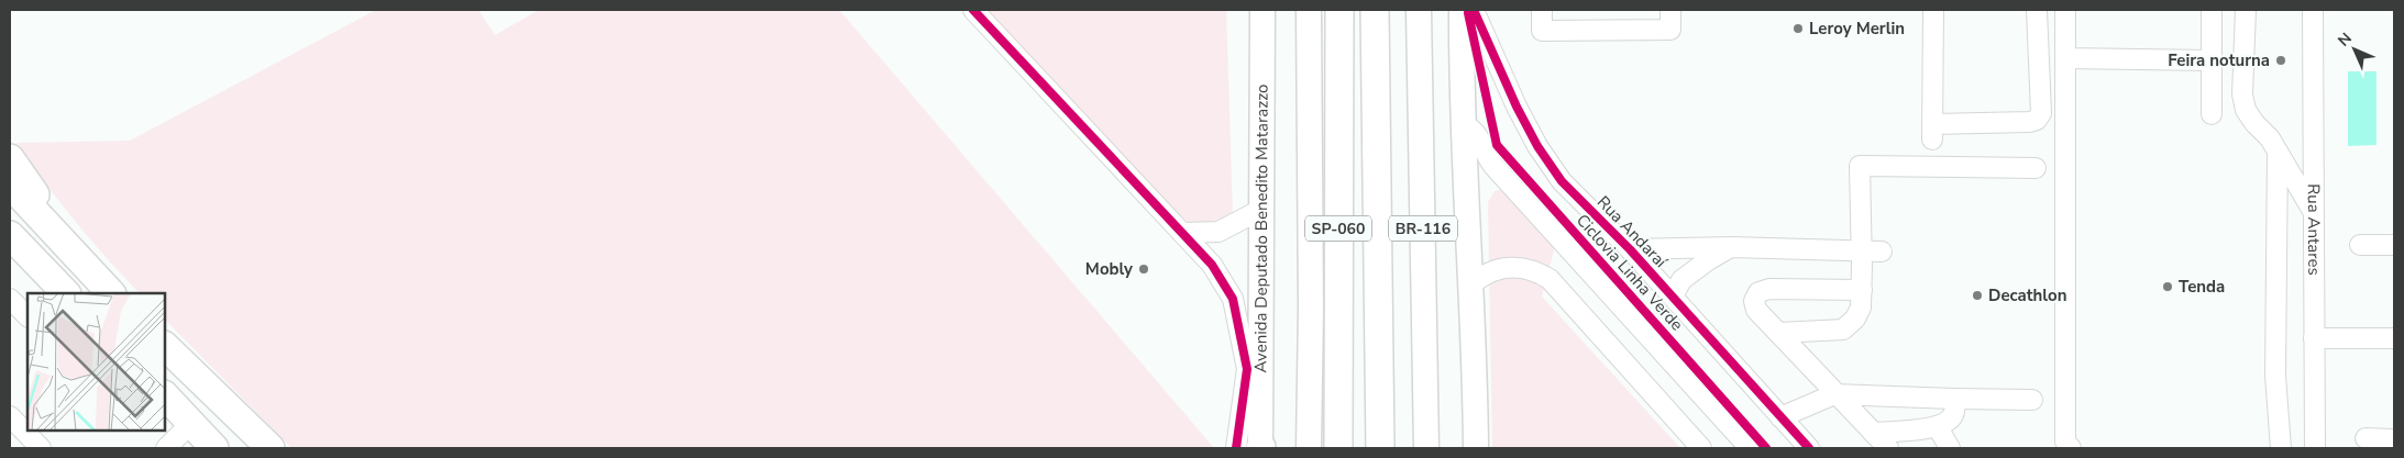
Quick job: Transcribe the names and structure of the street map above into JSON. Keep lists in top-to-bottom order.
{
  "streets": {
    "highway": ["SP-060"],
    "main road": ["BR-116", "Avenida Deputado Benedito Matarazzo"],
    "street": ["Rua Antares", "Rua Andaraí"],
    "cycle path": ["Ciclovia Linha Verde"]
  },
  "places": [
    "Leroy Merlin",
    "Feira noturna",
    "Mobly",
    "Tenda",
    "Decathlon"
  ],
  "north": "top left"
}
